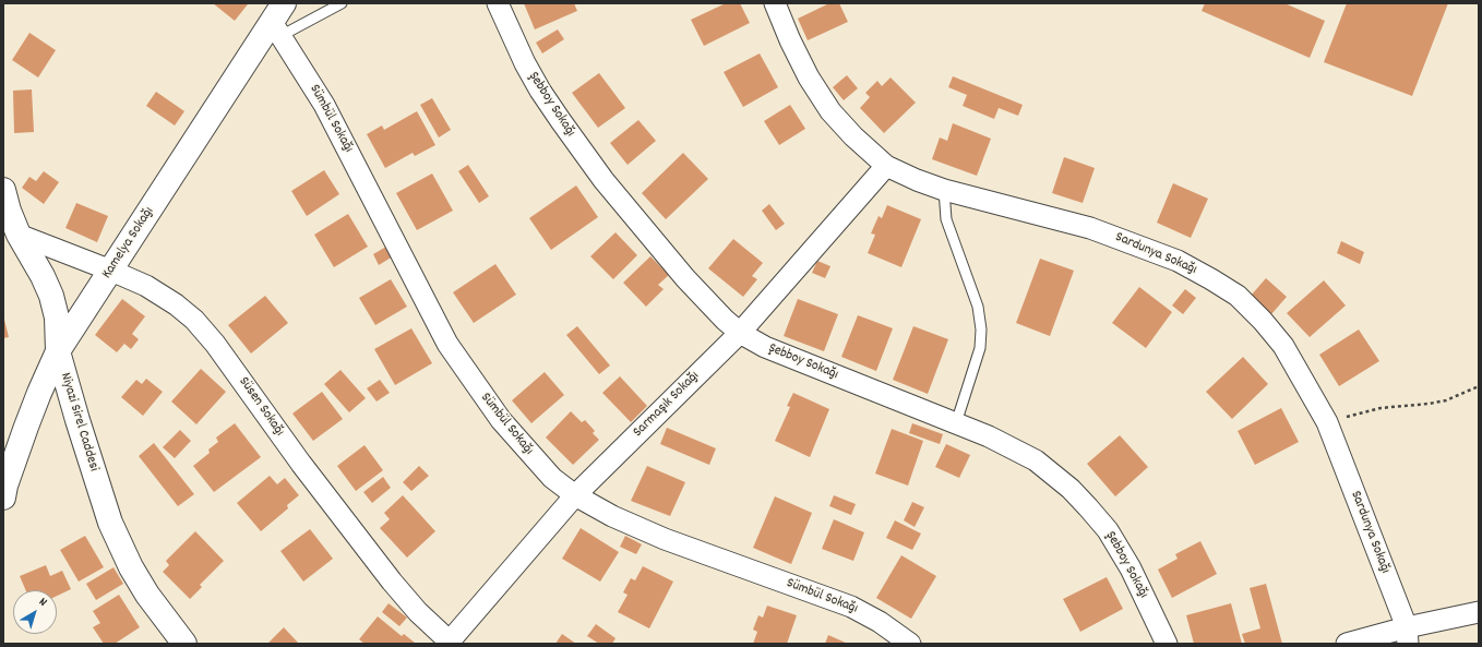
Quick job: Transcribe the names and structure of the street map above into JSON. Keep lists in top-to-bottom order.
{
  "streets": {
    "street": [
      "Şebboy Sokağı",
      "Sümbül Sokağı",
      "Kamelya Sokağı",
      "Sardunya Sokağı",
      "Sarmaşık Sokağı",
      "Süsen Sokağı",
      "Niyazi Sirel Caddesi"
    ]
  },
  "crossings": [
    ["Şebboy Sokağı", "Sarmaşık Sokağı"],
    ["Sümbül Sokağı", "Kamelya Sokağı"],
    ["Sümbül Sokağı", "Sarmaşık Sokağı"],
    ["Kamelya Sokağı", "Süsen Sokağı"],
    ["Kamelya Sokağı", "Niyazi Sirel Caddesi"],
    ["Sardunya Sokağı", "Sarmaşık Sokağı"],
    ["Sarmaşık Sokağı", "Süsen Sokağı"],
    ["Süsen Sokağı", "Niyazi Sirel Caddesi"]
  ],
  "north": "top right"
}
